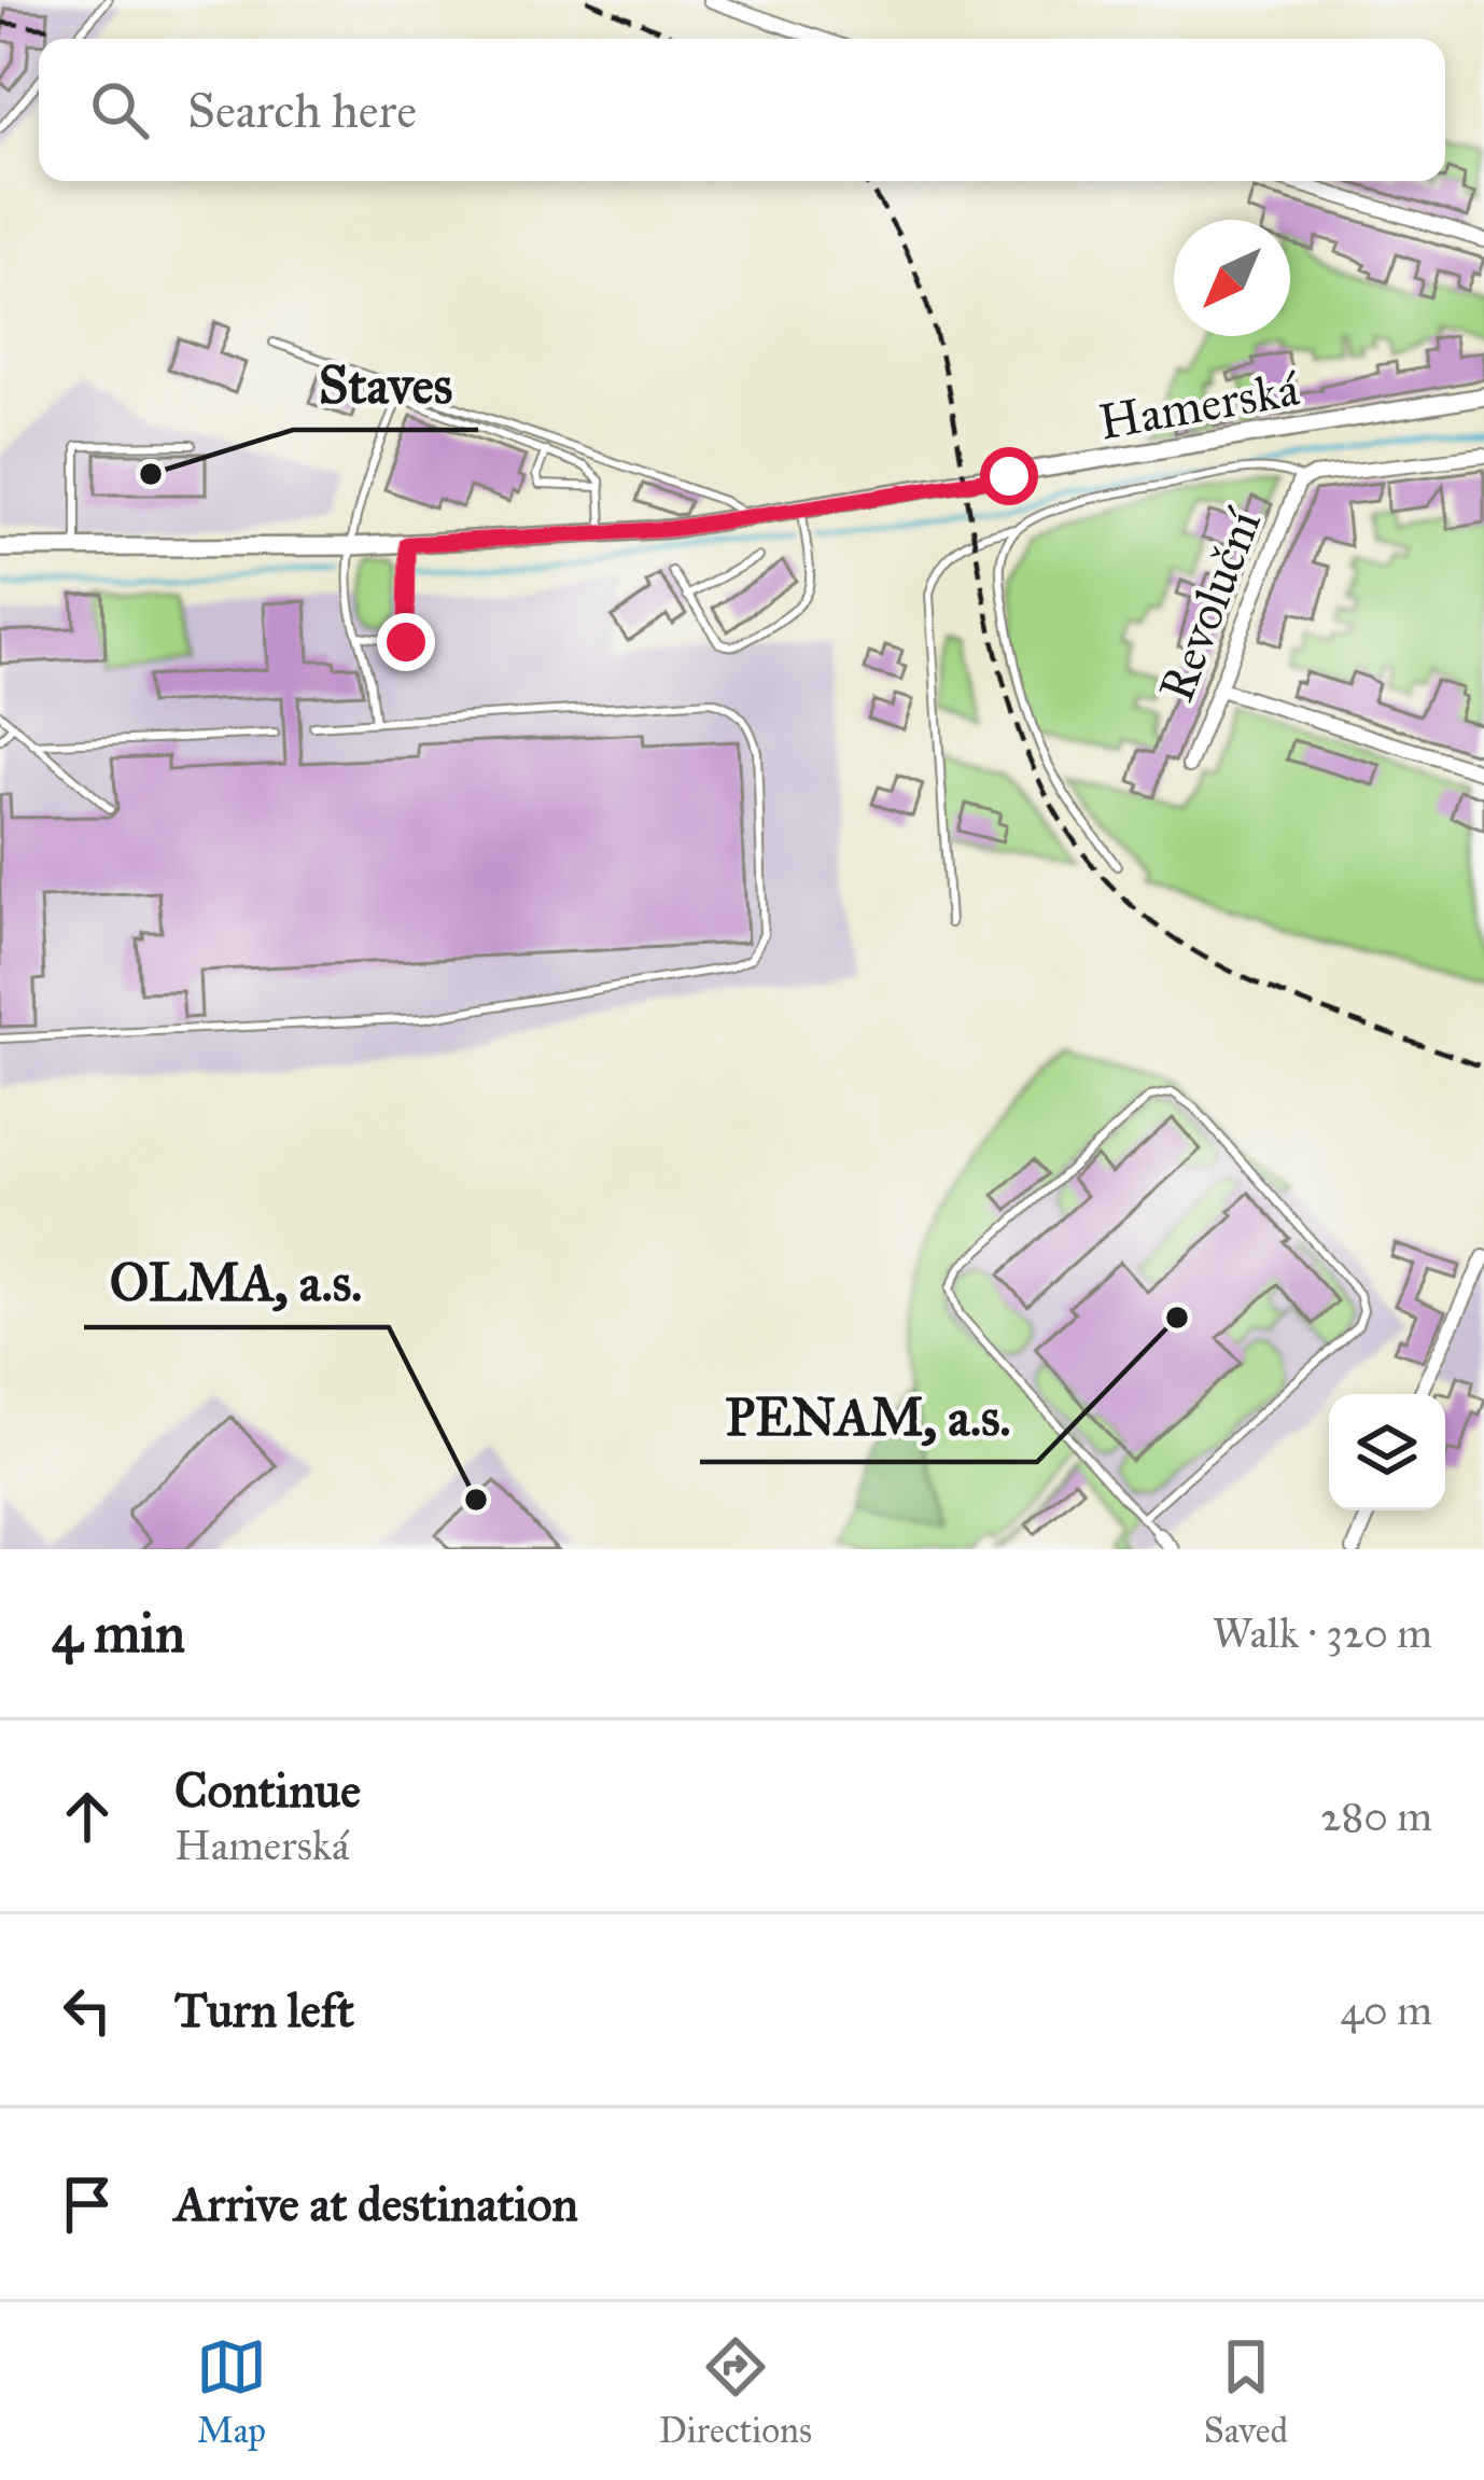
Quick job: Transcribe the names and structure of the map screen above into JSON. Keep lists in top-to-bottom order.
{
  "streets": {
    "street": ["Hamerská", "Revoluční"]
  },
  "places": ["Staves", "PENAM, a.s.", "OLMA, a.s."],
  "north": "bottom left",
  "page": {
    "search": "Search here",
    "heading": ["4 min", "Walk · 320 m"],
    "list": [
      ["Continue", "Hamerská", "280 m"],
      ["Turn left", "40 m"],
      "Arrive at destination"
    ],
    "nav": ["Map", "Directions", "Saved"]
  }
}
